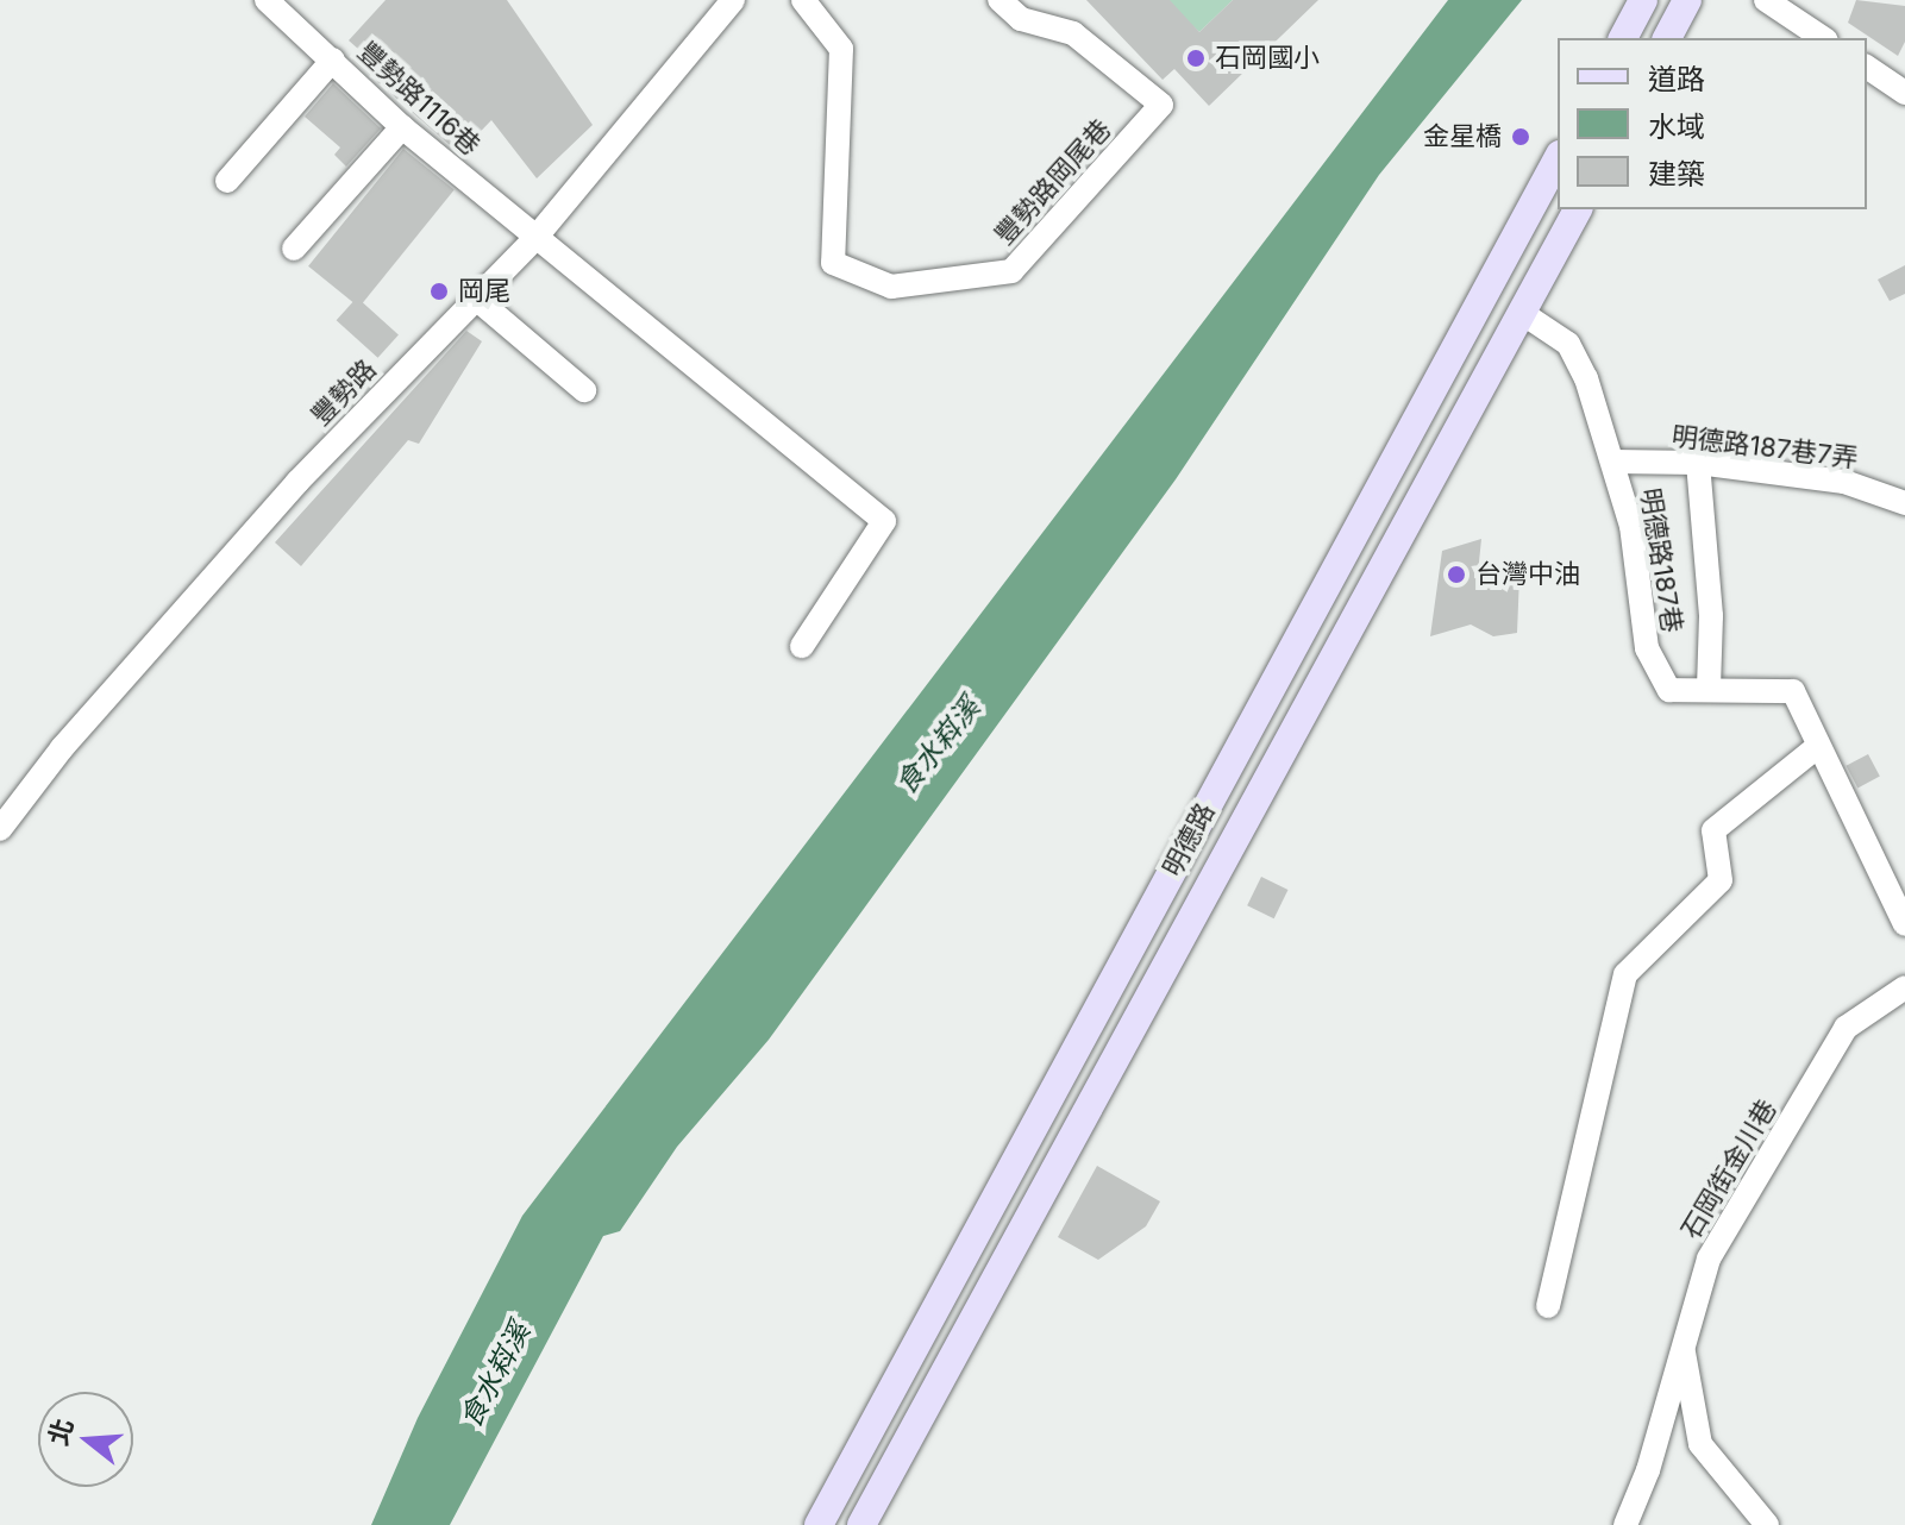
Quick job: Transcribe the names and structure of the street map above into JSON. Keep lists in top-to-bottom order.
{
  "streets": {
    "main road": ["明德路"],
    "street": [
      "豐勢路1116巷",
      "豐勢路岡尾巷",
      "豐勢路",
      "明德路187巷7弄",
      "明德路187巷",
      "石岡街金川巷"
    ]
  },
  "crossings": [
    ["豐勢路1116巷", "豐勢路"],
    ["明德路187巷7弄", "明德路187巷"],
    ["明德路187巷", "明德路"]
  ],
  "water": ["食水嵙溪"],
  "places": [
    "石岡國小",
    "金星橋",
    "岡尾",
    "台灣中油"
  ],
  "legend": ["道路", "水域", "建築"],
  "north": "left"
}
